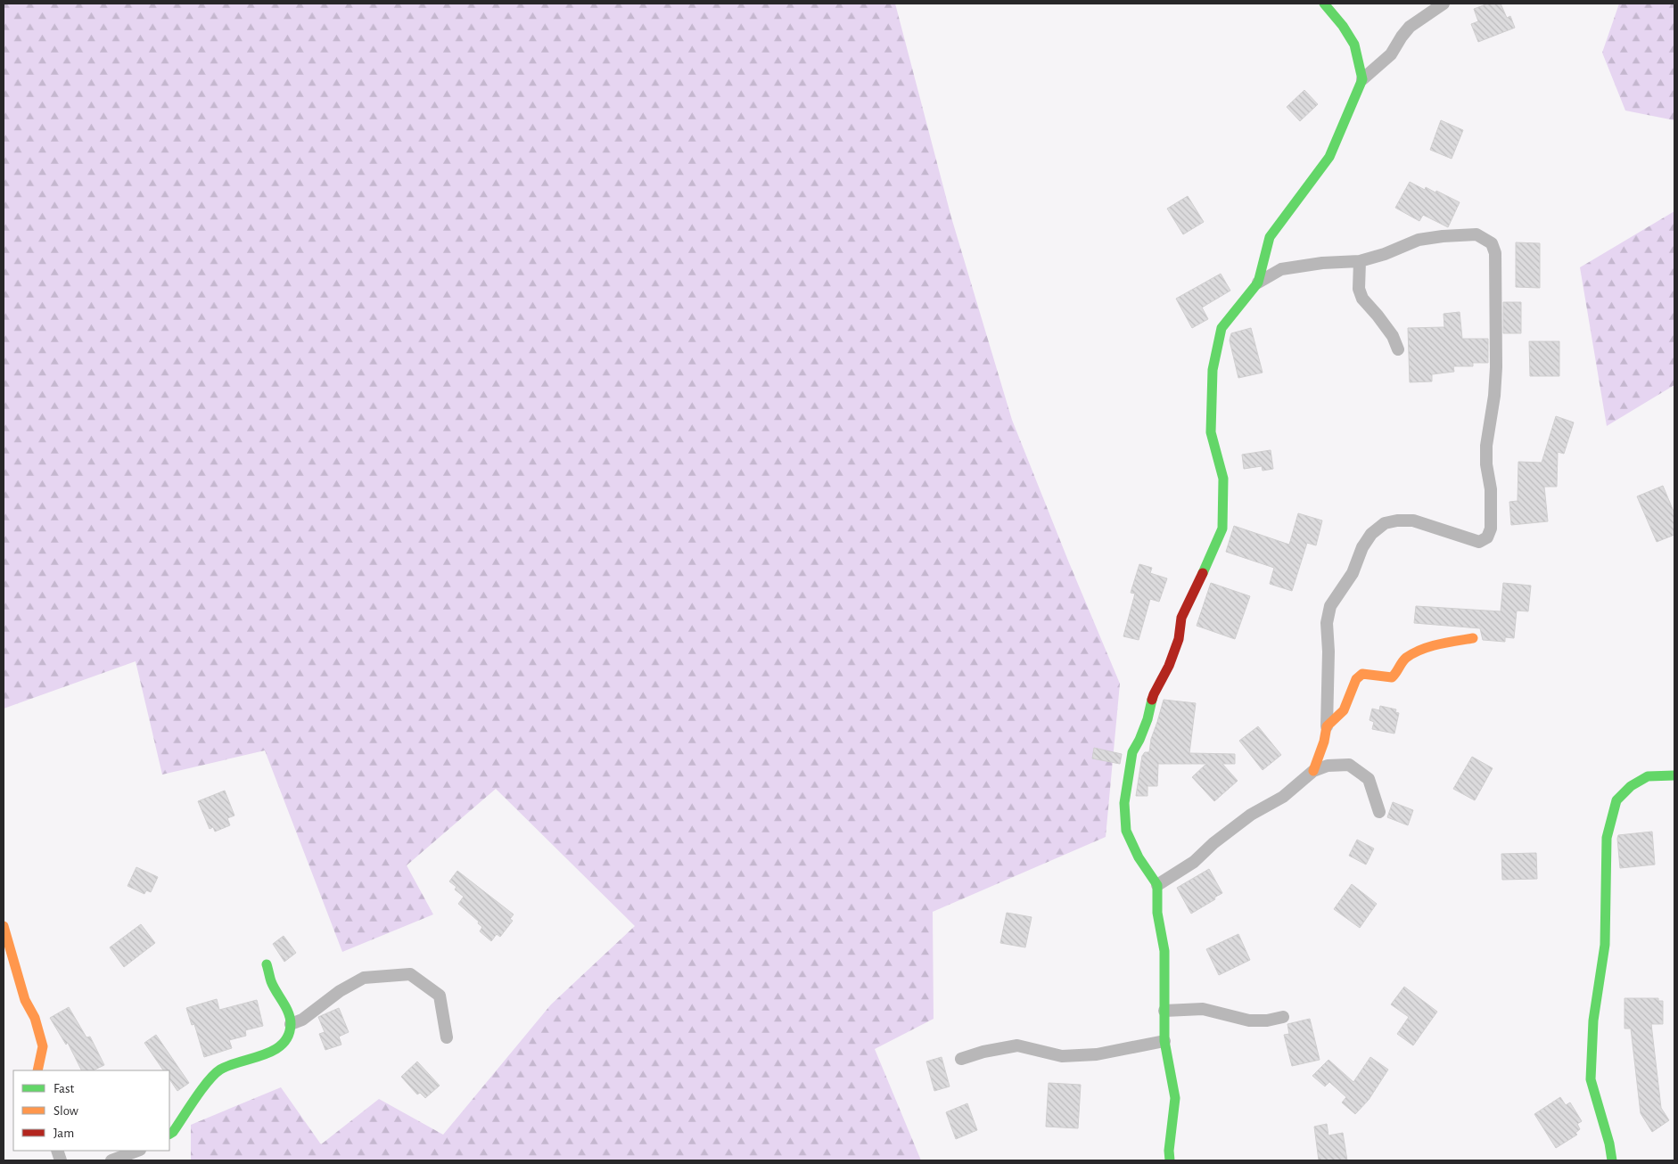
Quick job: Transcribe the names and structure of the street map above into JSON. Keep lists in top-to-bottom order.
{
  "legend": ["Fast", "Slow", "Jam"]
}
